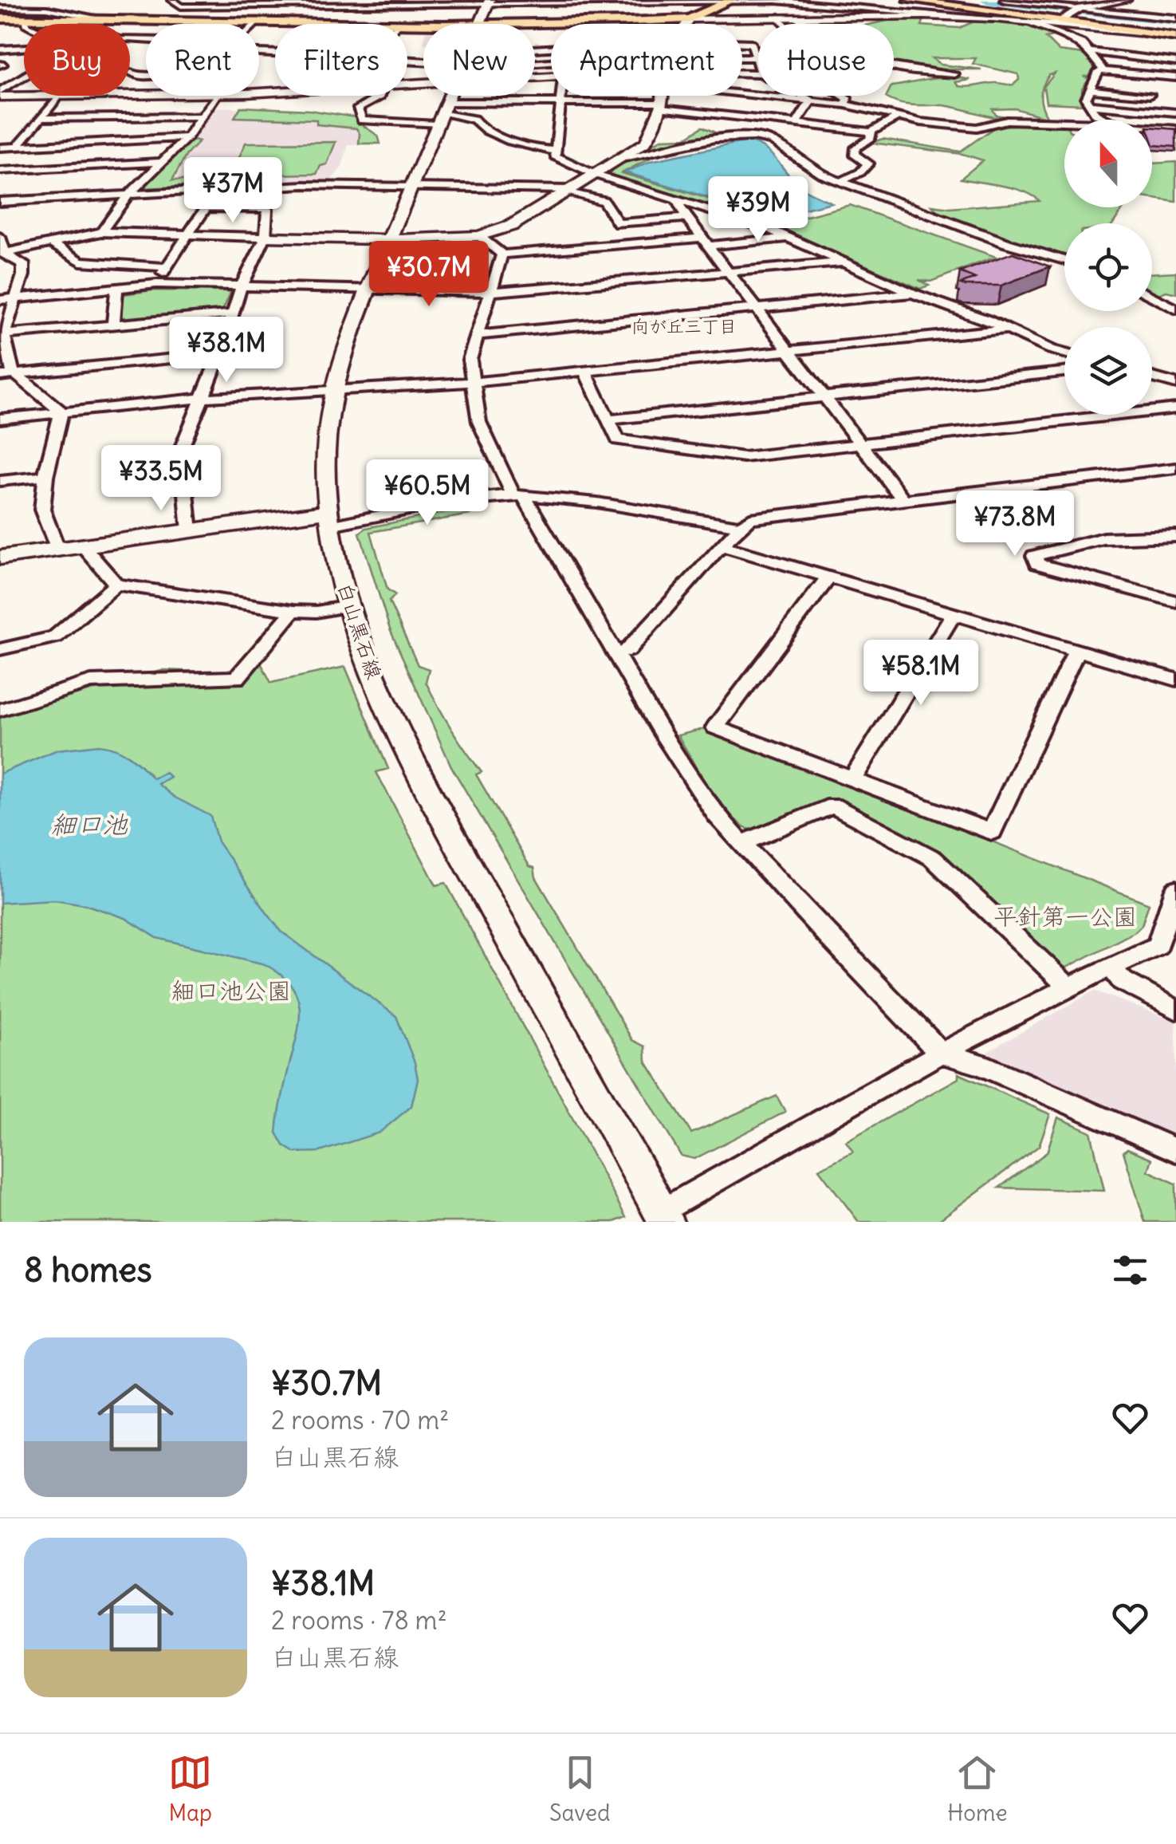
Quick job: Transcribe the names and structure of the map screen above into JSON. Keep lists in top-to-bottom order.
{
  "streets": {
    "street": ["白山黒石線"]
  },
  "districts": ["向が丘三丁目"],
  "water": ["細口池"],
  "parks": ["平針第一公園", "細口池公園"],
  "north": "top",
  "page": {
    "chip": [
      "Buy",
      "Rent",
      "Filters",
      "New",
      "Apartment",
      "House"
    ],
    "price": [
      "¥37M",
      "¥39M",
      "¥30.7M",
      "¥38.1M",
      "¥33.5M",
      "¥60.5M",
      "¥73.8M",
      "¥58.1M"
    ],
    "heading": "8 homes",
    "list": [
      {
        "name": "¥30.7M",
        "note": "2 rooms · 70 m² · 白山黒石線"
      },
      {
        "name": "¥38.1M",
        "note": "2 rooms · 78 m² · 白山黒石線"
      }
    ],
    "tabs": ["Map", "Saved", "Home"]
  }
}
